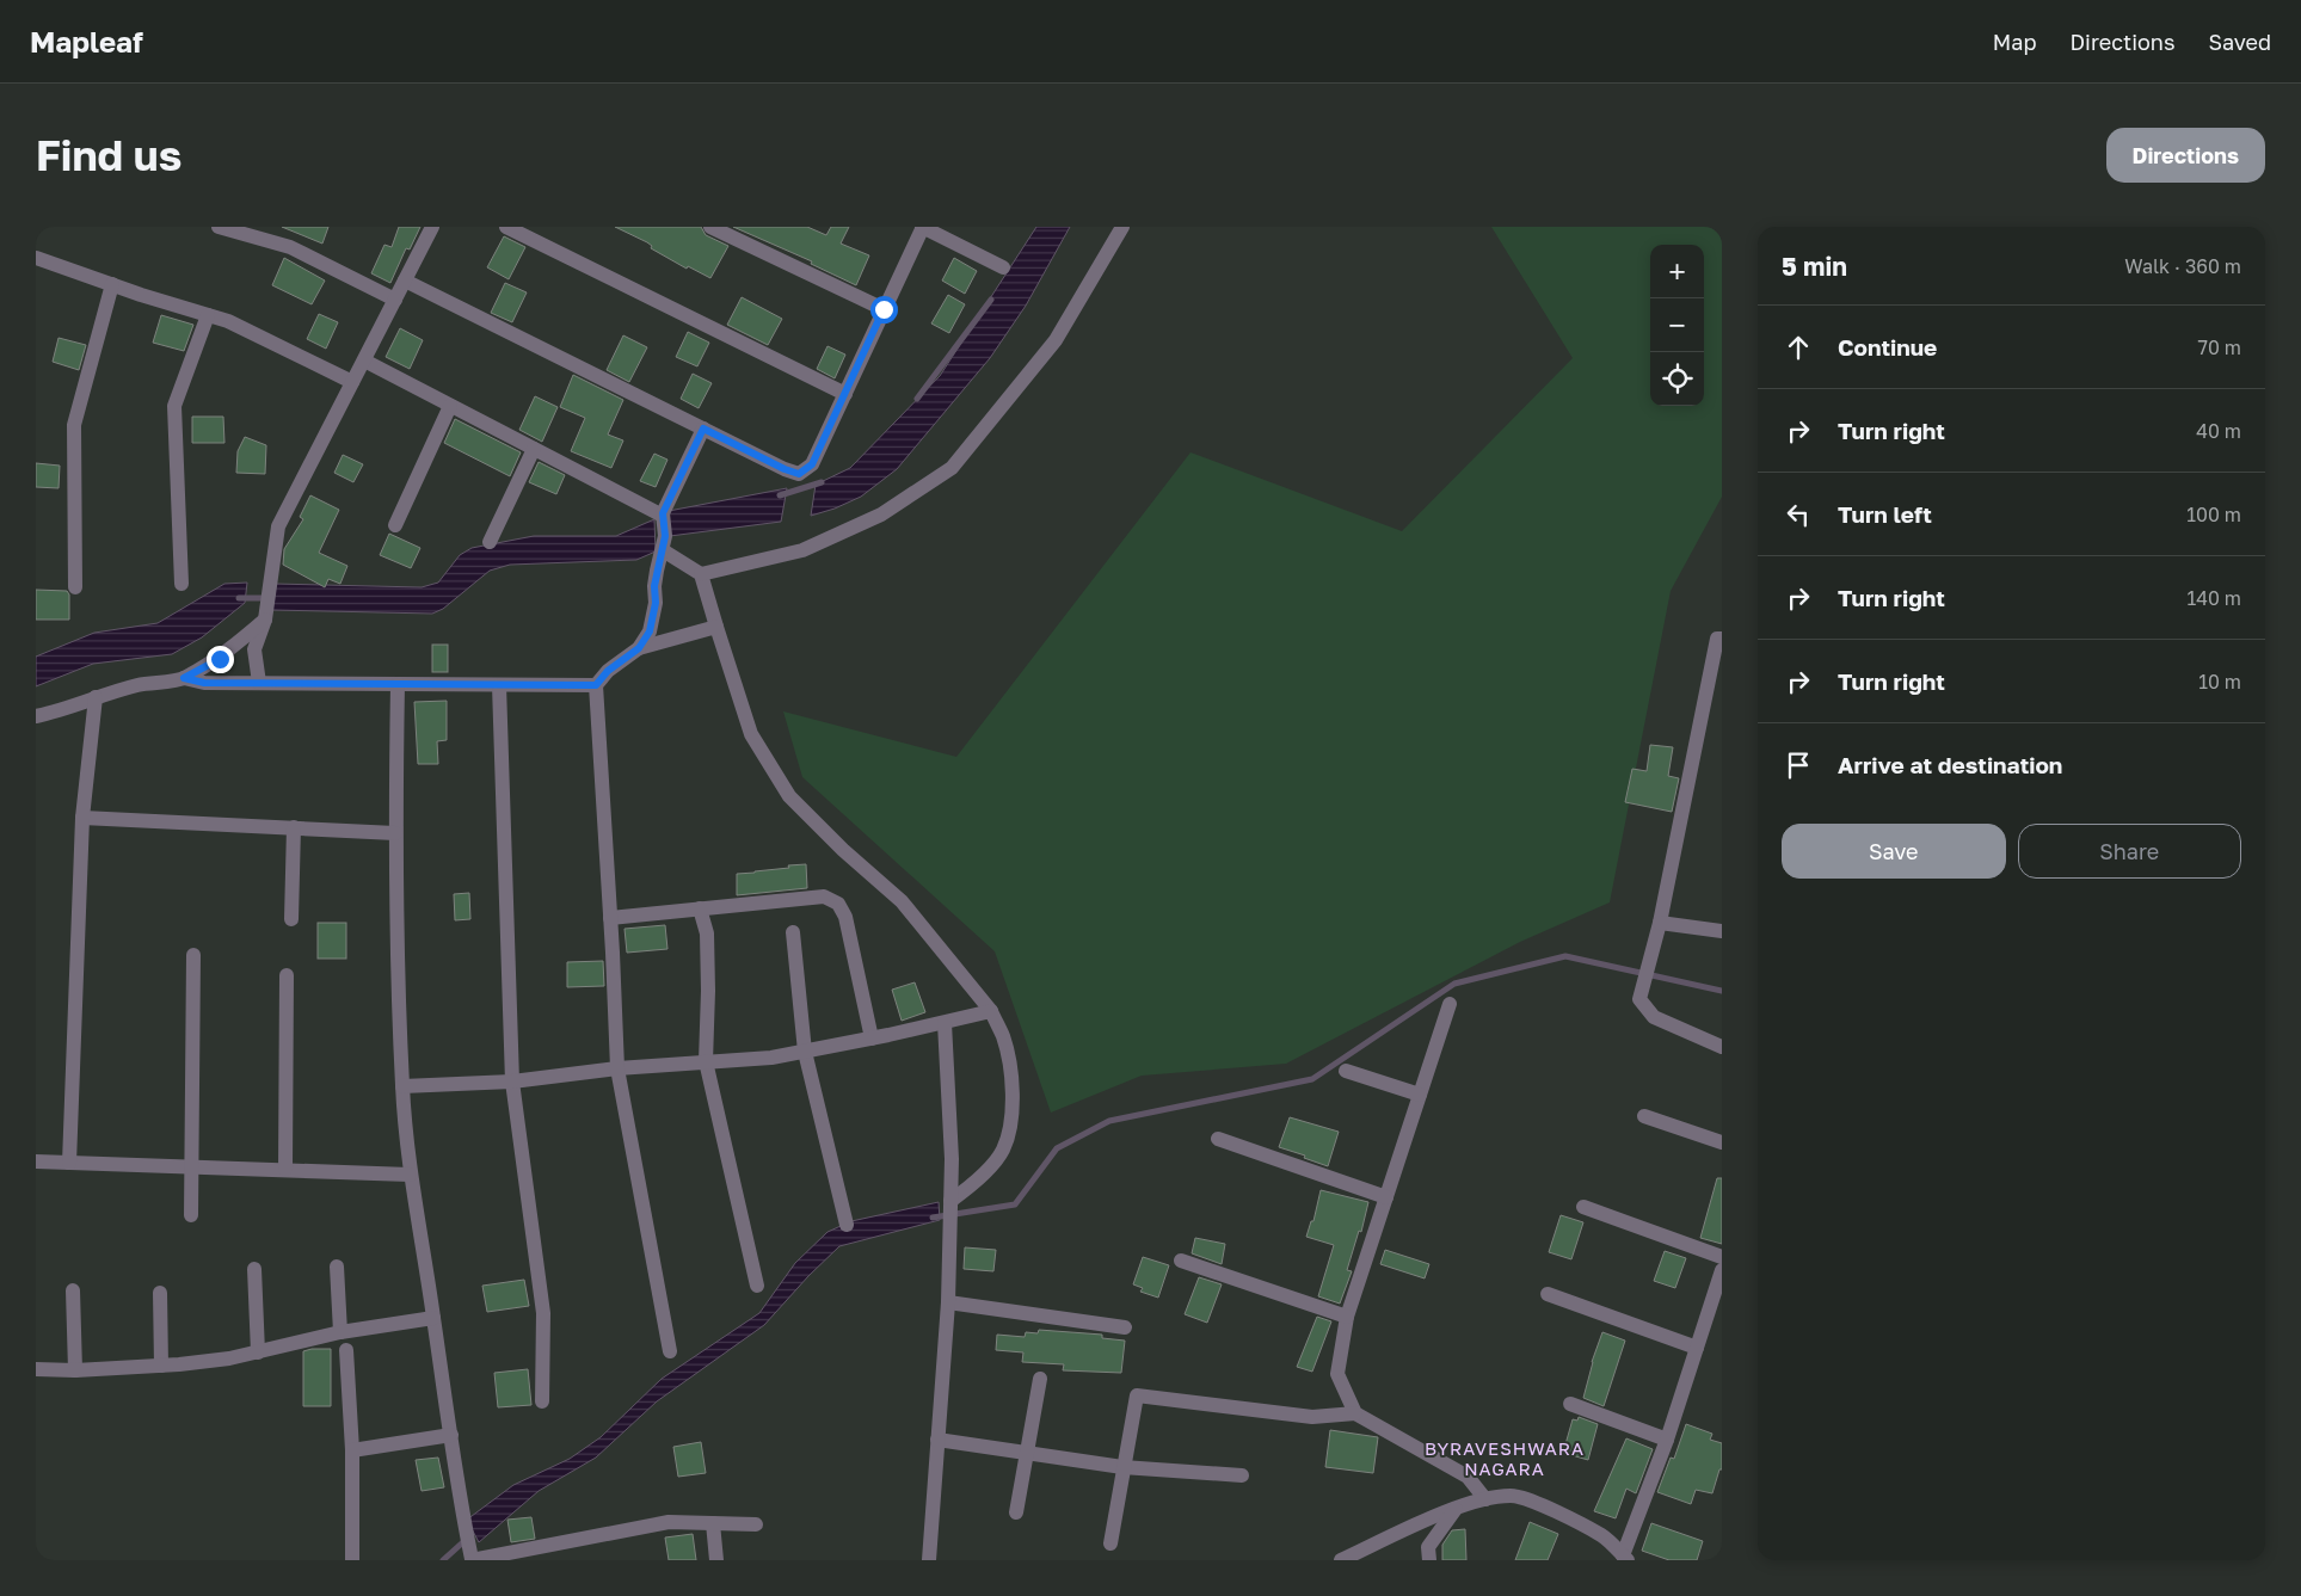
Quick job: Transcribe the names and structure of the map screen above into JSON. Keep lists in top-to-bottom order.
{
  "districts": ["BYRAVESHWARA NAGARA"],
  "page": {
    "header": "Mapleaf",
    "nav": ["Map", "Directions", "Saved"],
    "buttons": [
      "Directions",
      ["Save", "Share"]
    ],
    "title": "Find us",
    "heading": ["5 min", "Walk · 360 m"],
    "map_buttons": ["+", "−"],
    "list": [
      ["Continue", "70 m"],
      ["Turn right", "40 m"],
      ["Turn left", "100 m"],
      ["Turn right", "140 m"],
      ["Turn right", "10 m"],
      "Arrive at destination"
    ]
  }
}
